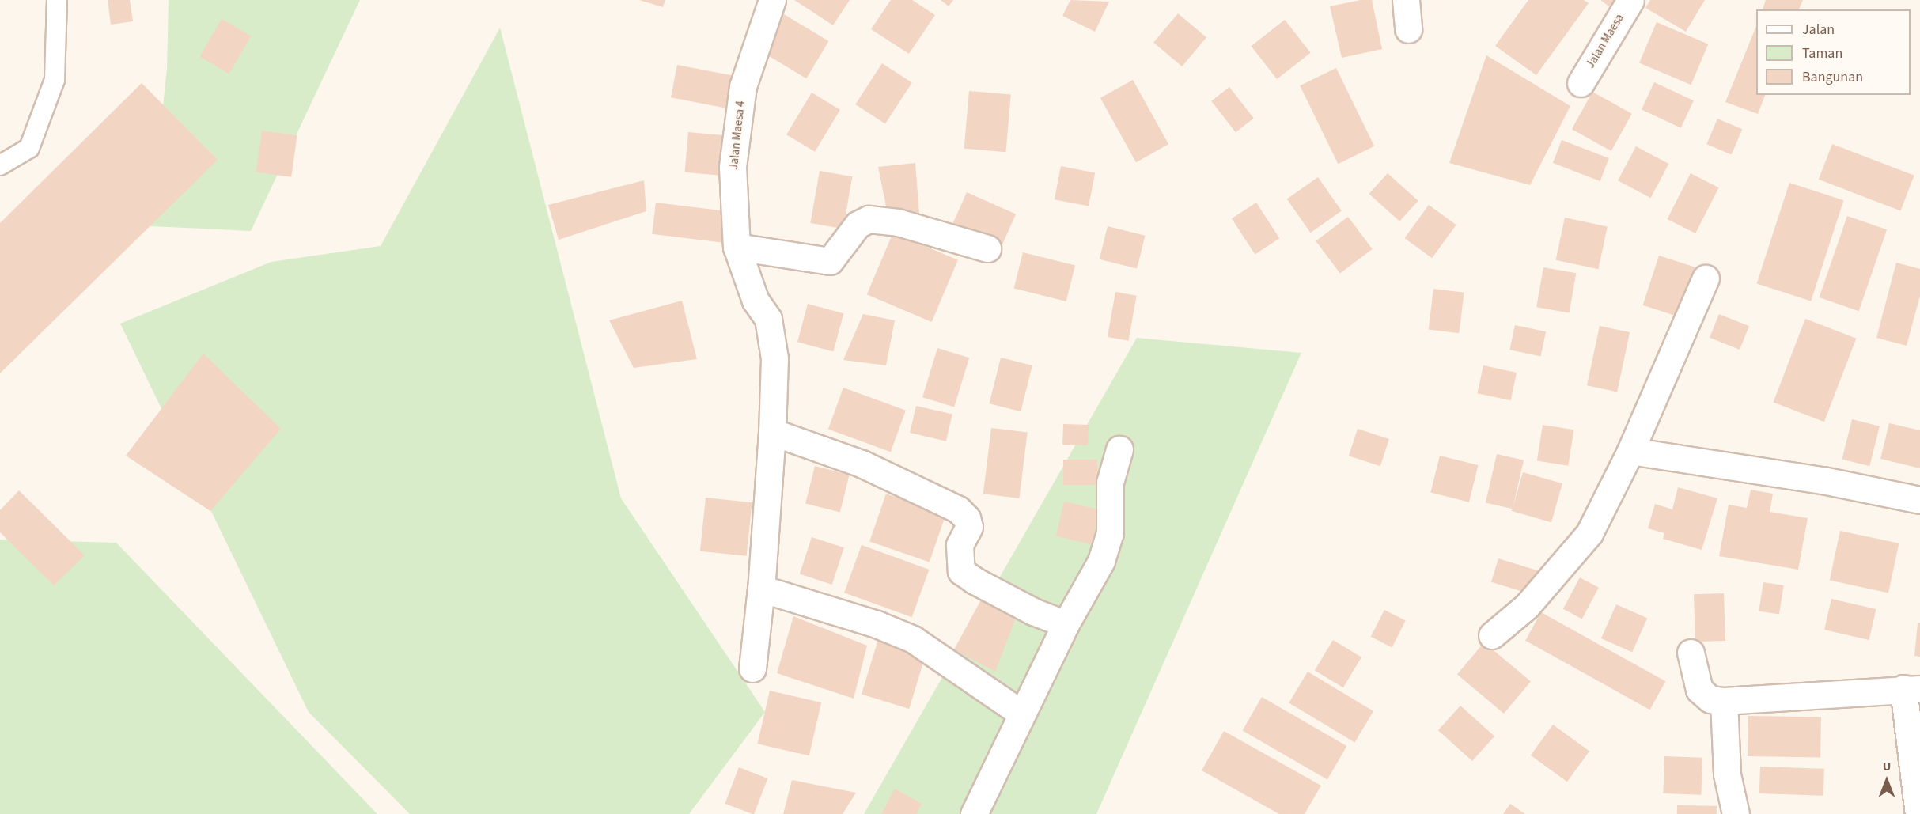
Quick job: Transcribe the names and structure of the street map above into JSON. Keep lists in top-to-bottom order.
{
  "streets": {
    "street": ["Jalan Maesa", "Jalan Maesa 4"]
  },
  "legend": ["Jalan", "Taman", "Bangunan"],
  "north": "top"
}
